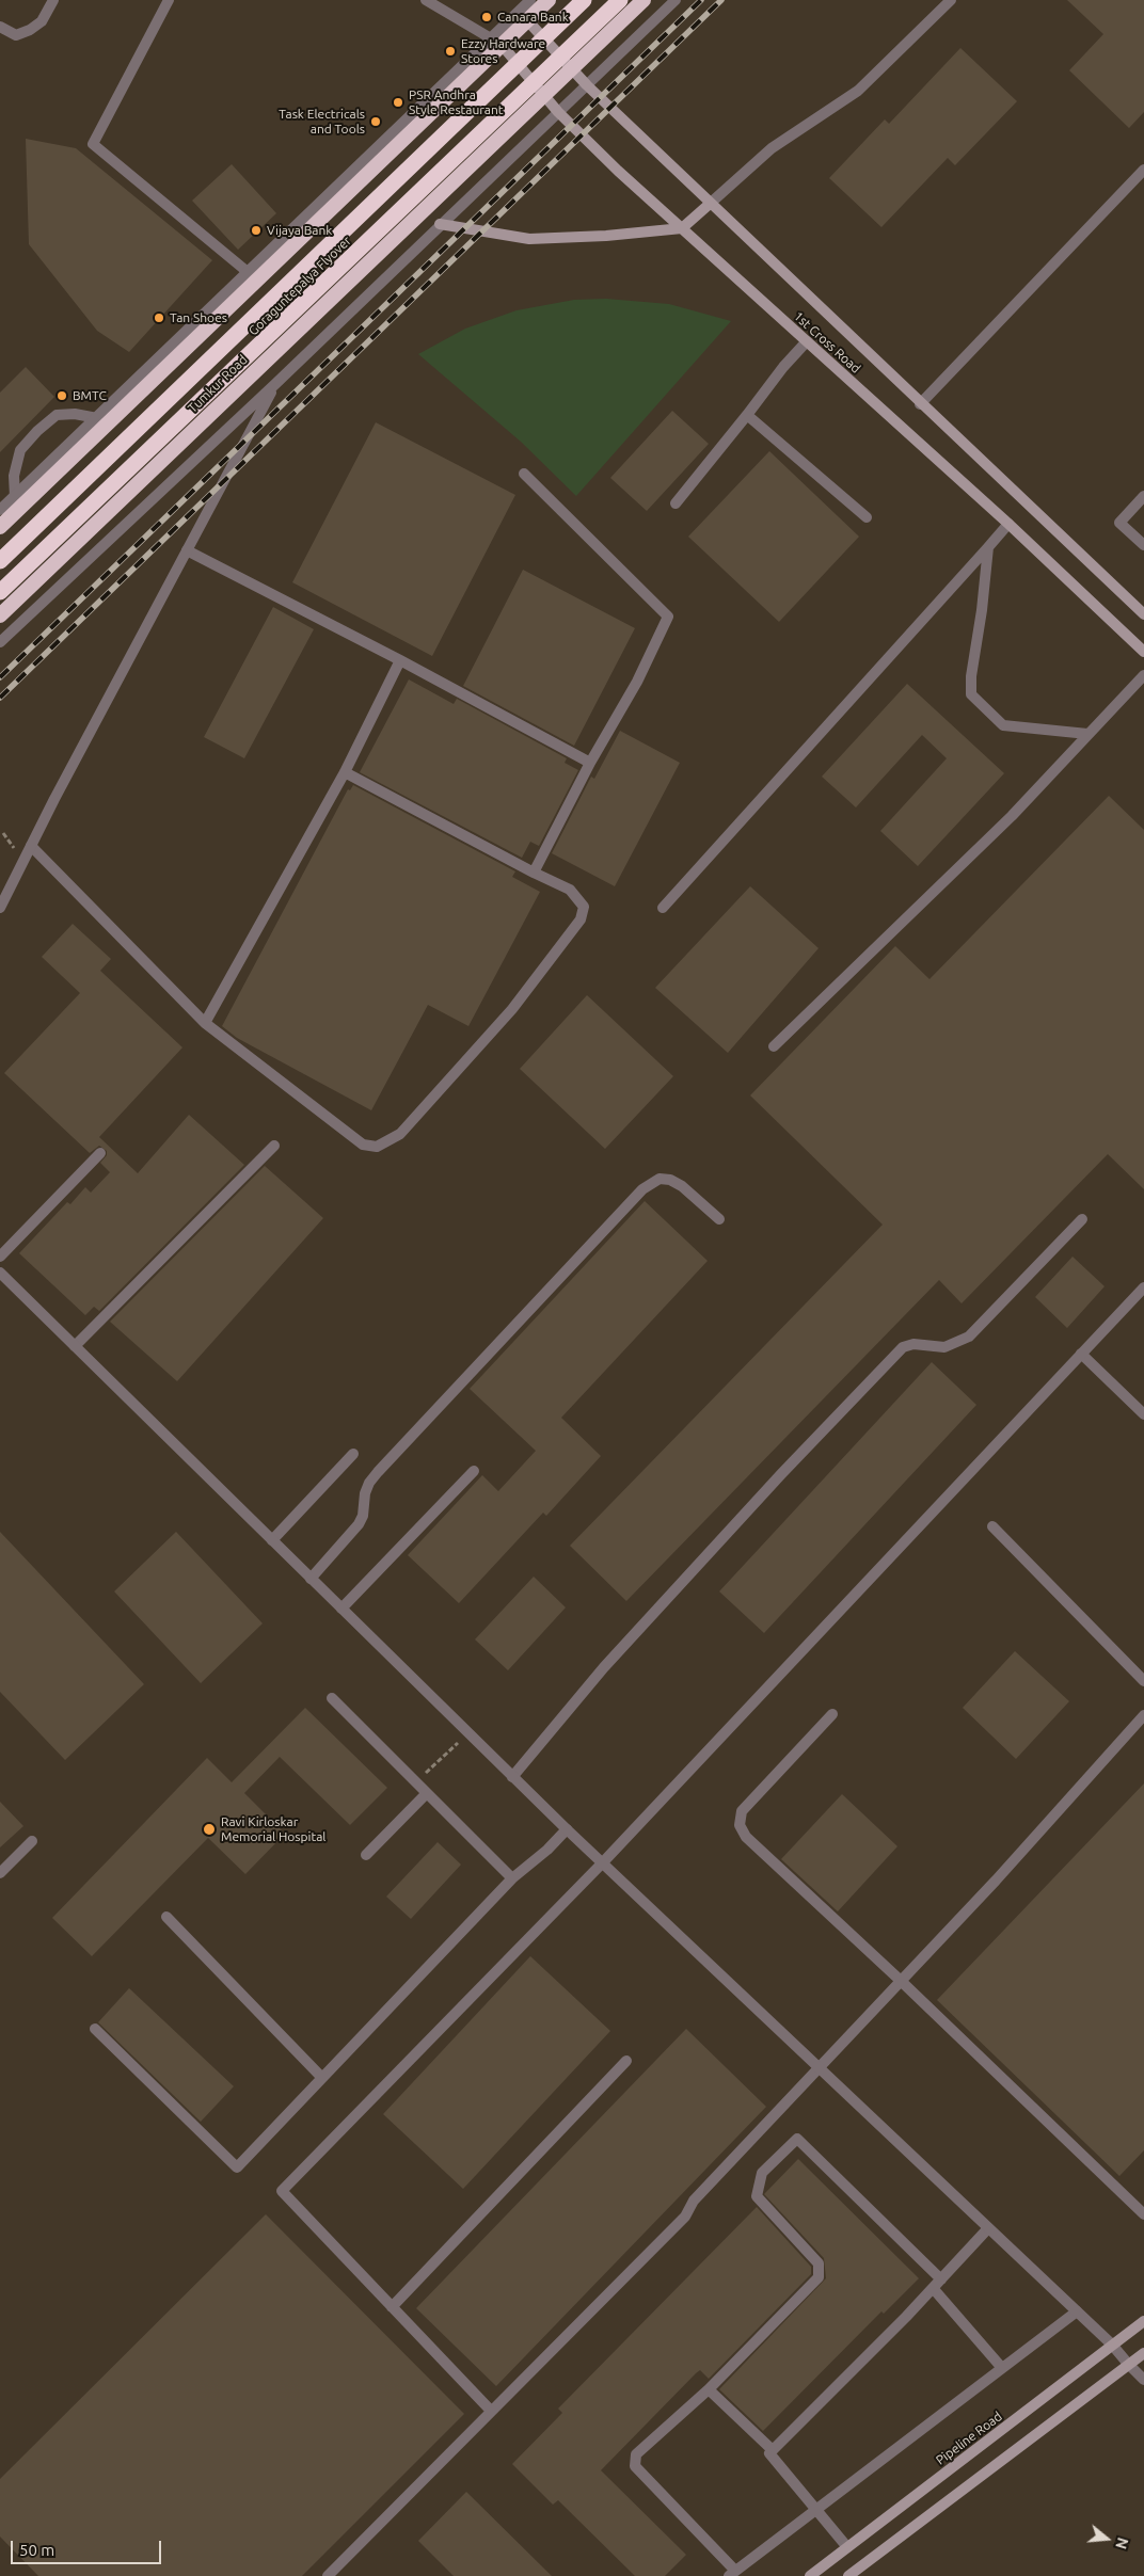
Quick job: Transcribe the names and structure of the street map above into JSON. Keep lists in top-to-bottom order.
{
  "streets": {
    "highway": ["Goraguntepalya Flyover", "Tumkur Road"],
    "main road": ["1st Cross Road", "Pipeline Road"]
  },
  "crossings": [
    ["1st Cross Road", "Tumkur Road"]
  ],
  "places": [
    "Canara Bank",
    "Ezzy Hardware Stores",
    "PSR Andhra Style Restaurant",
    "Task Electricals and Tools",
    "Vijaya Bank",
    "Tan Shoes",
    "BMTC",
    "Ravi Kirloskar Memorial Hospital"
  ],
  "scale_bar": "50 m",
  "north": "right"
}
